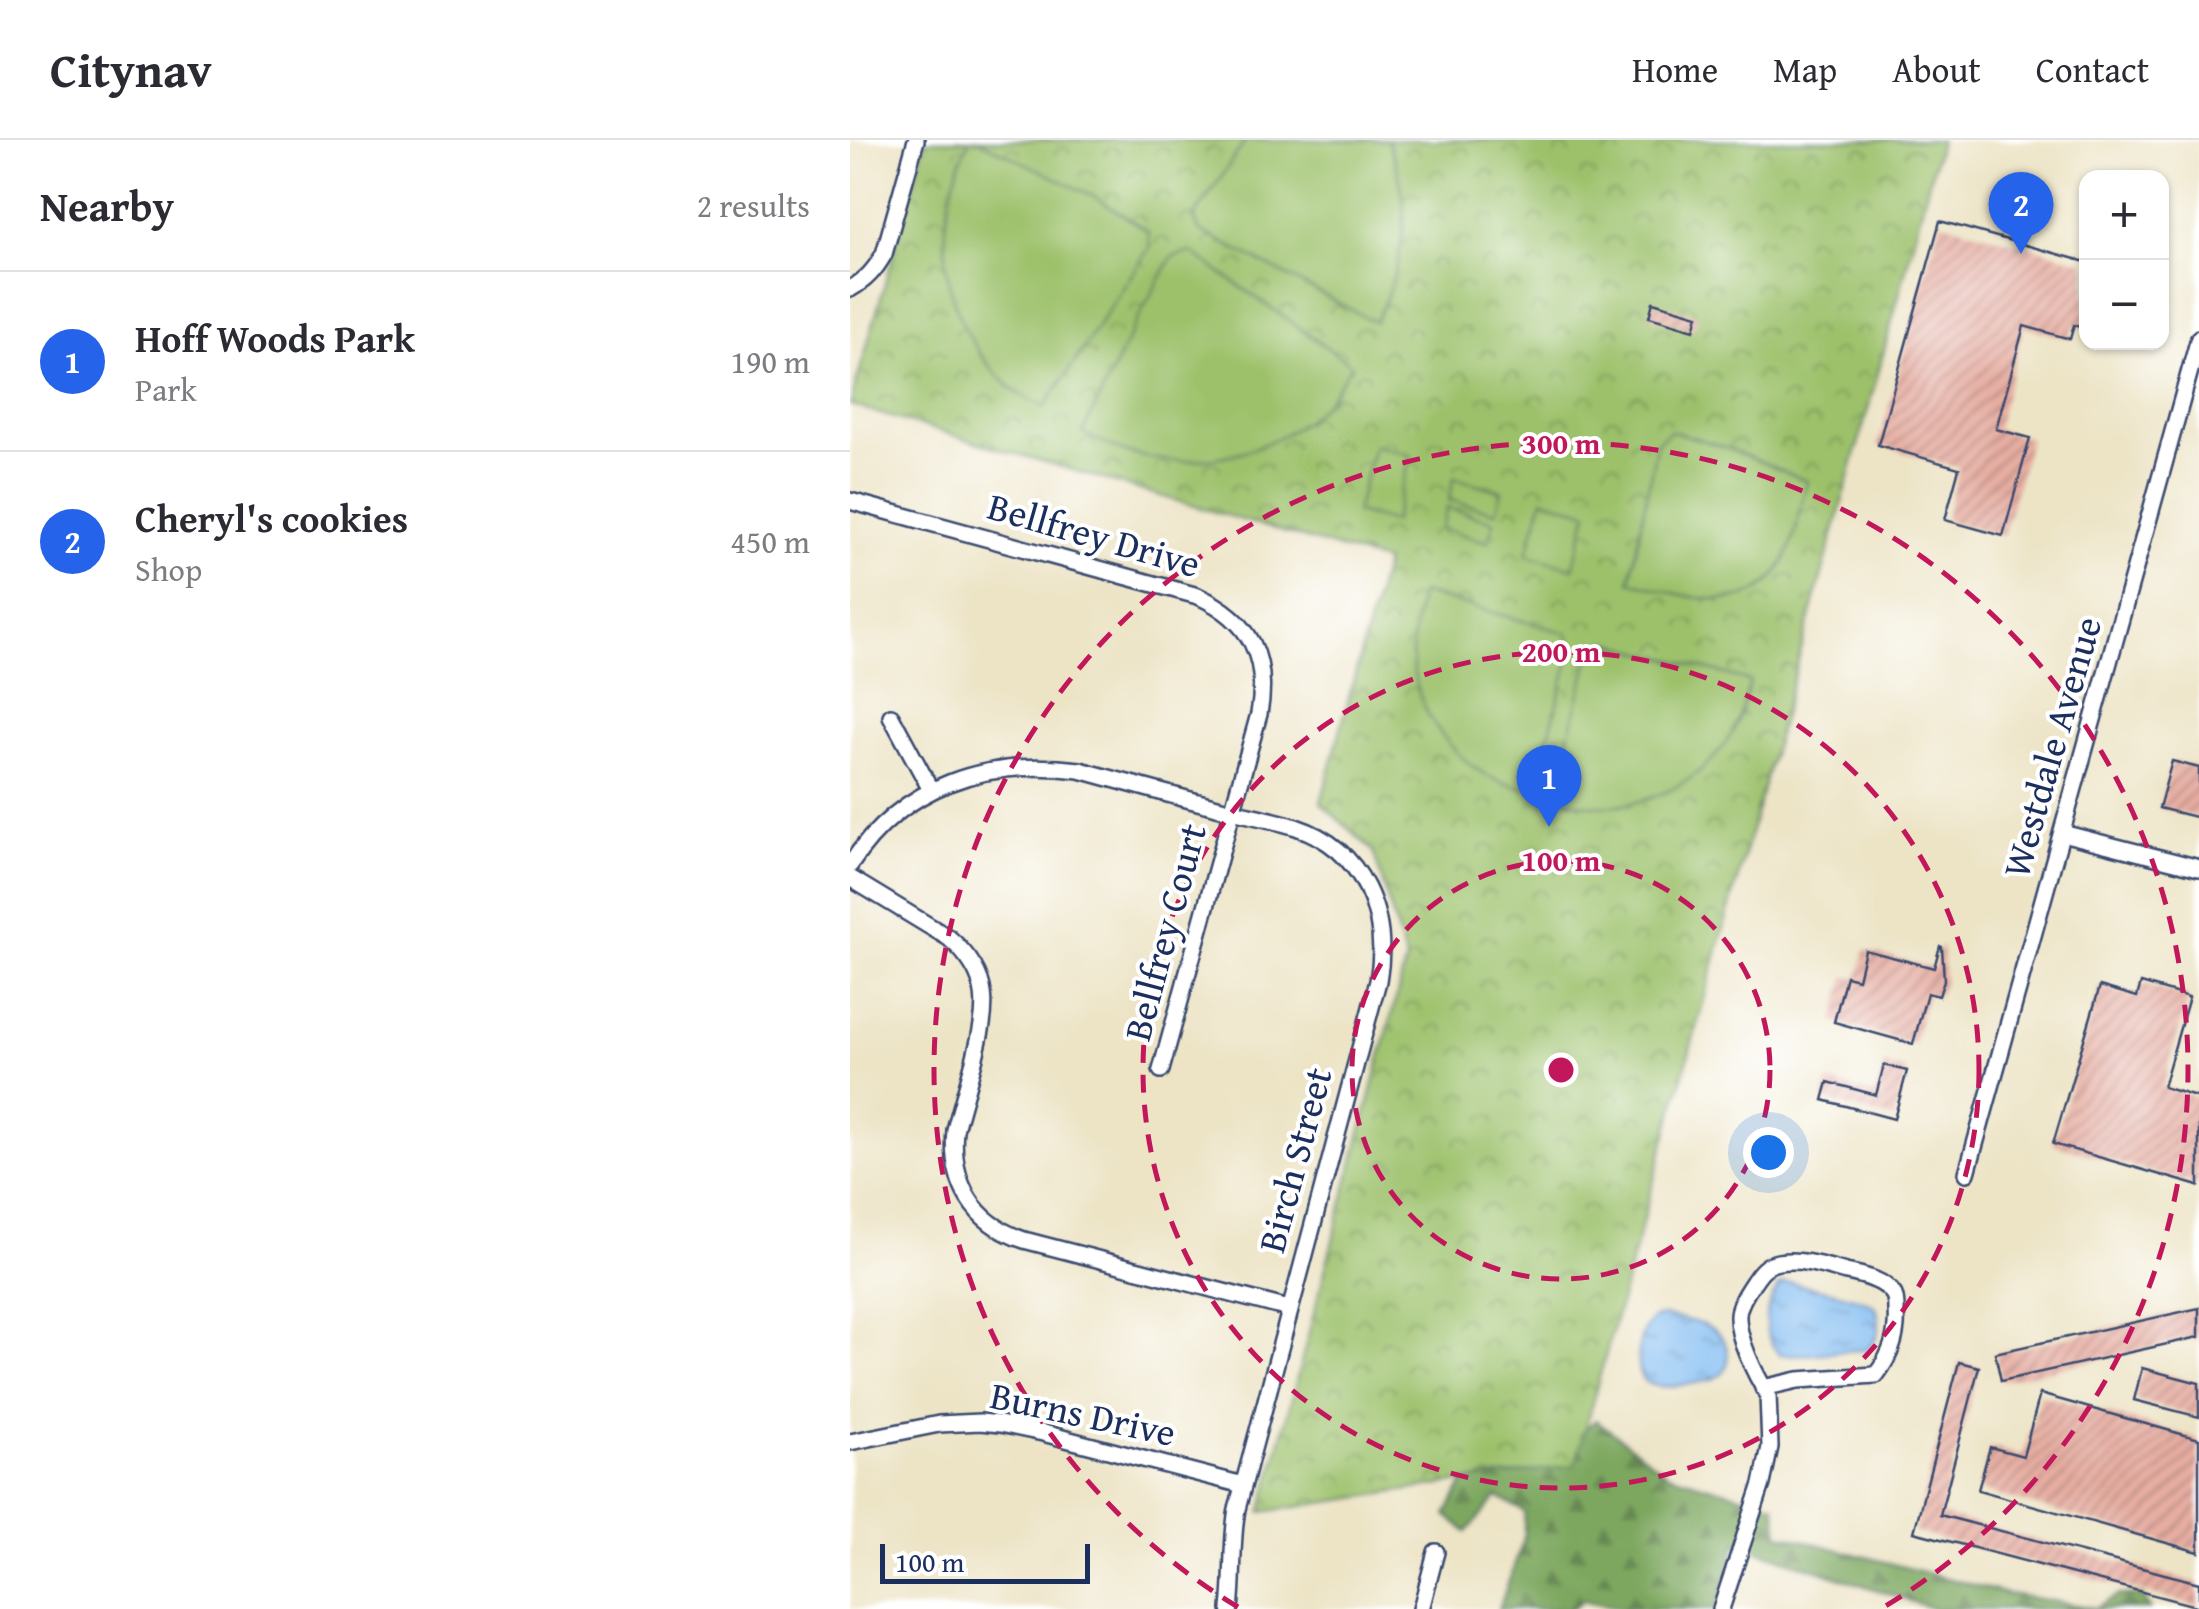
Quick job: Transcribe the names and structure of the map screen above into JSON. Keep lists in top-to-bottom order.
{
  "streets": {
    "street": [
      "Bellfrey Drive",
      "Westdale Avenue",
      "Bellfrey Court",
      "Birch Street",
      "Burns Drive"
    ]
  },
  "crossings": [
    ["Bellfrey Drive", "Bellfrey Court"],
    ["Bellfrey Drive", "Birch Street"],
    ["Bellfrey Court", "Birch Street"],
    ["Birch Street", "Burns Drive"]
  ],
  "scale_bar": "100 m",
  "page": {
    "header": "Citynav",
    "nav": [
      "Home",
      "Map",
      "About",
      "Contact"
    ],
    "heading": ["Nearby", "2 results"],
    "map_buttons": ["+", "−"],
    "pins": ["2", "1"],
    "list": [
      {
        "mark": "1",
        "name": "Hoff Woods Park",
        "note": "Park",
        "value": "190 m"
      },
      {
        "mark": "2",
        "name": "Cheryl's cookies",
        "note": "Shop",
        "value": "450 m"
      }
    ],
    "scale": "100 m"
  },
  "rings": ["300 m", "200 m", "100 m"]
}
